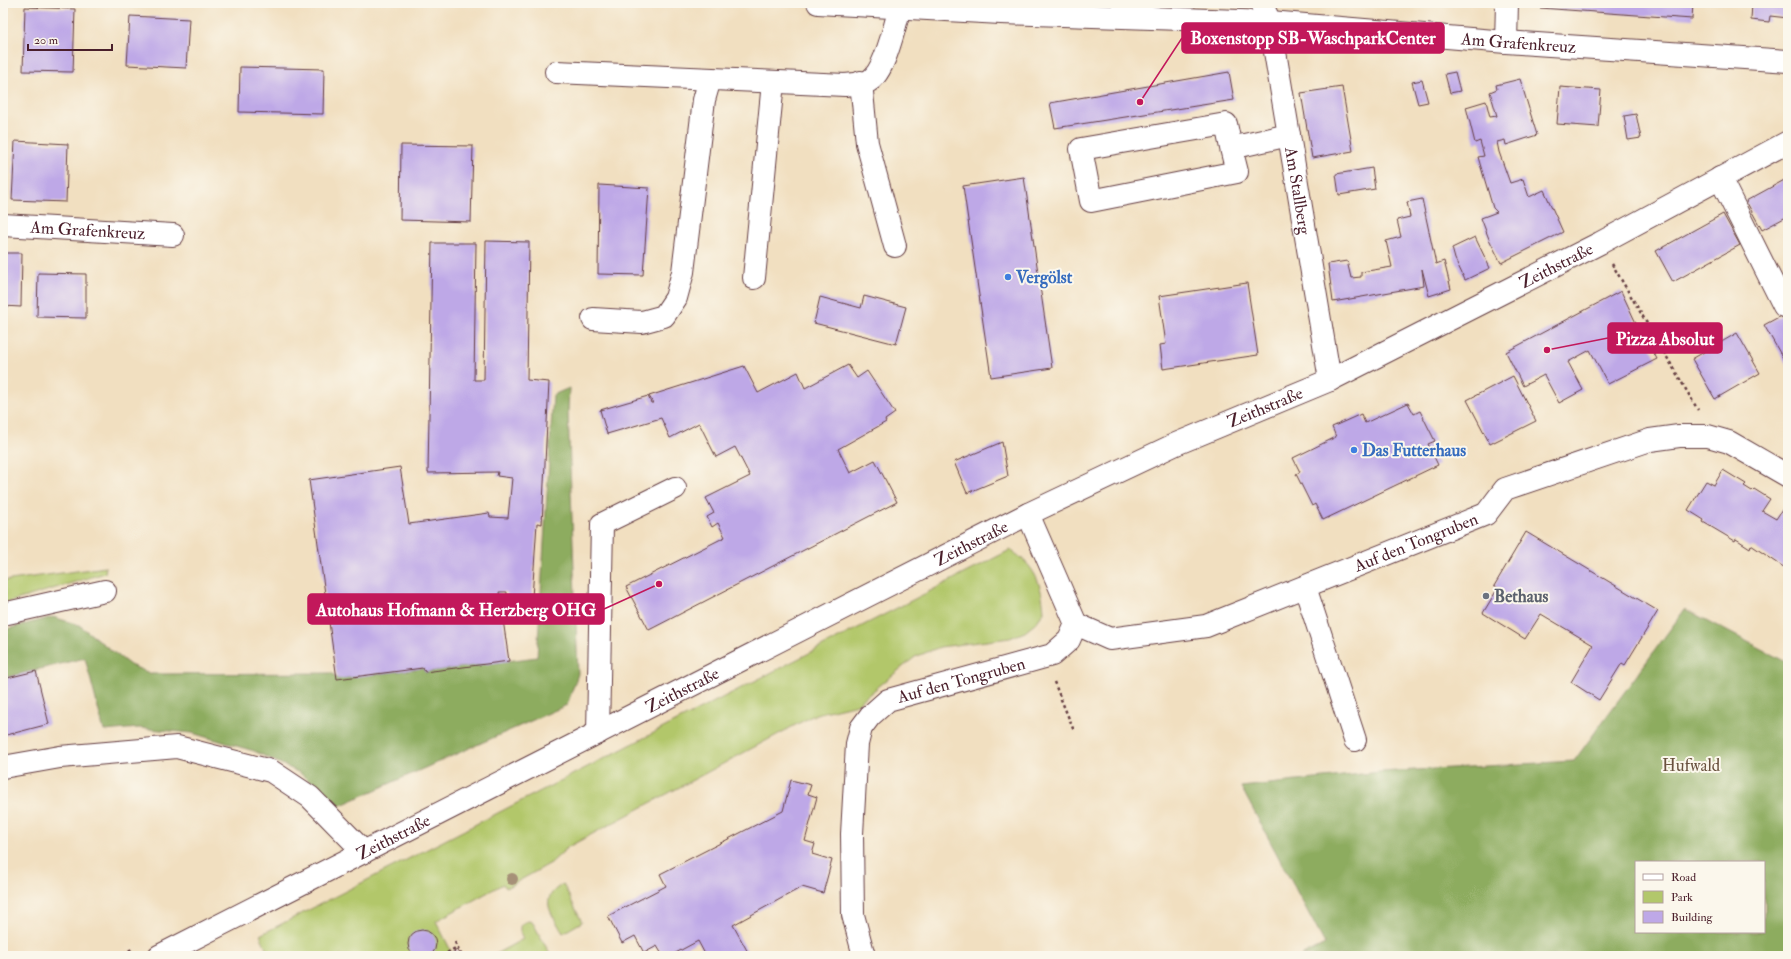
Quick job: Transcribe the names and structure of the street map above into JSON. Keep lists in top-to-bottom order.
{
  "streets": {
    "street": [
      "Am Grafenkreuz",
      "Am Stallberg",
      "Zeithstraße",
      "Auf den Tongruben"
    ]
  },
  "crossings": [
    ["Am Grafenkreuz", "Am Stallberg"],
    ["Am Stallberg", "Zeithstraße"]
  ],
  "parks": ["Hufwald"],
  "places": [
    "Boxenstopp SB-WaschparkCenter",
    "Vergölst",
    "Pizza Absolut",
    "Das Futterhaus",
    "Autohaus Hofmann & Herzberg OHG",
    "Bethaus"
  ],
  "legend": ["Road", "Park", "Building"],
  "scale_bar": "20 m"
}
